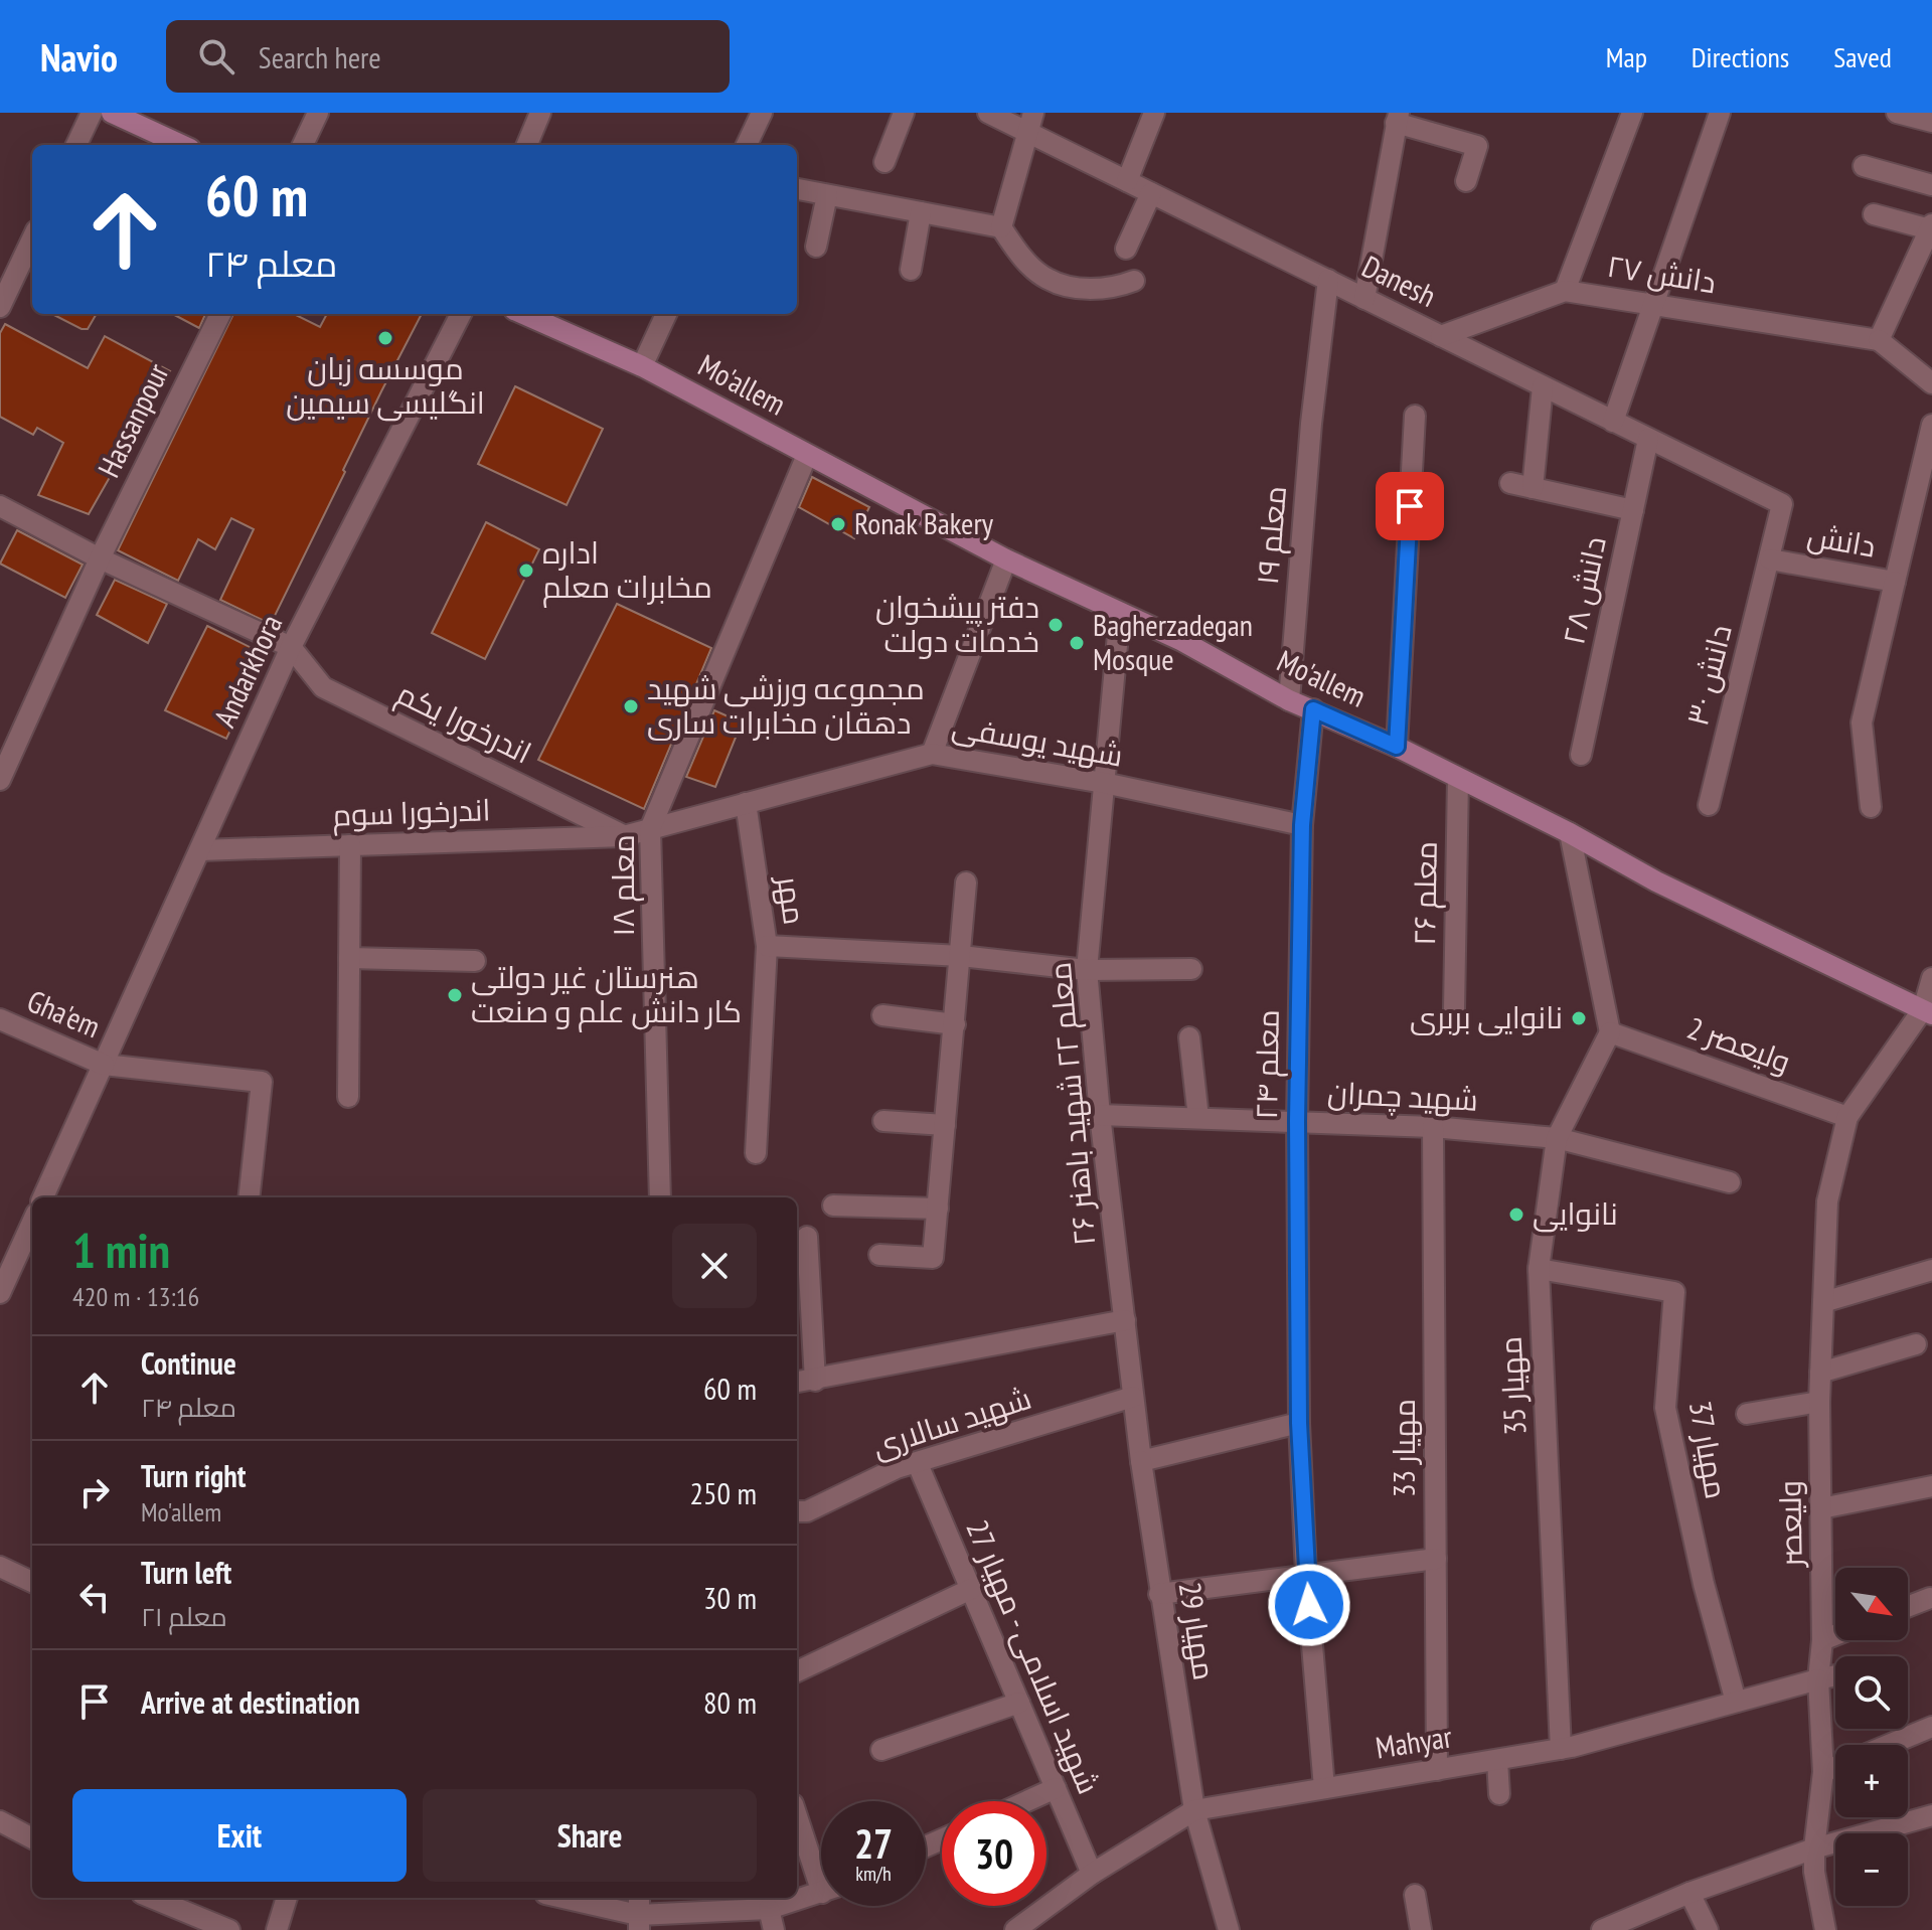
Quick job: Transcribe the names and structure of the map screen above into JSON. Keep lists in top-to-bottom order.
{
  "streets": {
    "main road": ["Mo'allem"],
    "street": [
      "دانش ۲۷",
      "Danesh",
      "Hassanpour",
      "معلم ۱۹",
      "دانش",
      "دانش ۲۸",
      "Andarkhora",
      "دانش ۳۰",
      "اندرخورا یکم",
      "شهید یوسفی",
      "اندرخورا سوم",
      "معلم ۱۸",
      "معلم ۲۶",
      "مهر",
      "Gha'em",
      "ولیعصر 2",
      "معلم ۲۴",
      "شهید چمران",
      "معلم ۲۲ شهید باهنر ۲۶",
      "مهیار 35",
      "شهید سالاری",
      "مهیار 33",
      "مهیار 37",
      "ولیعصر",
      "مهیار 29",
      "شهید اسلامی - مهیار 27",
      "Mahyar"
    ]
  },
  "crossings": [
    ["دانش ۲۷", "Danesh"],
    ["Danesh", "معلم ۱۹"],
    ["Danesh", "دانش"],
    ["Danesh", "دانش ۲۸"],
    ["Danesh", "دانش ۳۰"],
    ["Mo'allem", "معلم ۱۹"],
    ["Mo'allem", "معلم ۱۸"],
    ["Mo'allem", "معلم ۲۶"],
    ["Mo'allem", "معلم ۲۴"],
    ["Mo'allem", "معلم ۲۲ شهید باهنر ۲۶"],
    ["دانش", "دانش ۳۰"],
    ["Andarkhora", "اندرخورا یکم"],
    ["Andarkhora", "اندرخورا سوم"],
    ["Andarkhora", "Gha'em"],
    ["اندرخورا یکم", "شهید یوسفی"],
    ["اندرخورا یکم", "اندرخورا سوم"],
    ["شهید یوسفی", "اندرخورا سوم"],
    ["شهید یوسفی", "معلم ۱۸"],
    ["شهید یوسفی", "مهر"],
    ["شهید یوسفی", "معلم ۲۴"],
    ["شهید یوسفی", "معلم ۲۲ شهید باهنر ۲۶"],
    ["ولیعصر 2", "مهیار 35"],
    ["ولیعصر 2", "ولیعصر"],
    ["معلم ۲۴", "شهید چمران"],
    ["معلم ۲۴", "Mahyar"],
    ["شهید چمران", "معلم ۲۲ شهید باهنر ۲۶"],
    ["شهید چمران", "مهیار 35"],
    ["شهید چمران", "مهیار 33"],
    ["معلم ۲۲ شهید باهنر ۲۶", "شهید سالاری"],
    ["معلم ۲۲ شهید باهنر ۲۶", "مهیار 29"],
    ["مهیار 35", "مهیار 37"],
    ["مهیار 35", "Mahyar"],
    ["شهید سالاری", "مهیار 29"],
    ["شهید سالاری", "شهید اسلامی - مهیار 27"],
    ["مهیار 33", "Mahyar"],
    ["مهیار 37", "Mahyar"],
    ["ولیعصر", "Mahyar"],
    ["مهیار 29", "Mahyar"],
    ["شهید اسلامی - مهیار 27", "Mahyar"]
  ],
  "places": [
    "موسسه زبان انگلیسی سیمین",
    "Ronak Bakery",
    "اداره مخابرات معلم",
    "دفتر پیشخوان خدمات دولت",
    "Bagherzadegan Mosque",
    "مجموعه ورزشی شهید دهقان مخابرات ساری",
    "هنرستان غیر دولتی کار دانش علم و صنعت",
    "نانوایی بربری",
    "نانوایی"
  ],
  "north": "bottom right",
  "page": {
    "header": "Navio",
    "search": "Search here",
    "nav": ["Map", "Directions", "Saved"],
    "turn": ["60 m", "معلم ۲۴"],
    "heading": ["1 min", "420 m · 13:16"],
    "list": [
      {
        "name": "Continue",
        "note": "معلم ۲۴",
        "value": "60 m"
      },
      {
        "name": "Turn right",
        "note": "Mo'allem",
        "value": "250 m"
      },
      {
        "name": "Turn left",
        "note": "معلم ۲۱",
        "value": "30 m"
      },
      {
        "name": "Arrive at destination",
        "value": "80 m"
      }
    ],
    "map_buttons": ["+", "−"],
    "buttons": ["Exit", "Share"],
    "speed": "27 km/h",
    "limit": "30"
  }
}
